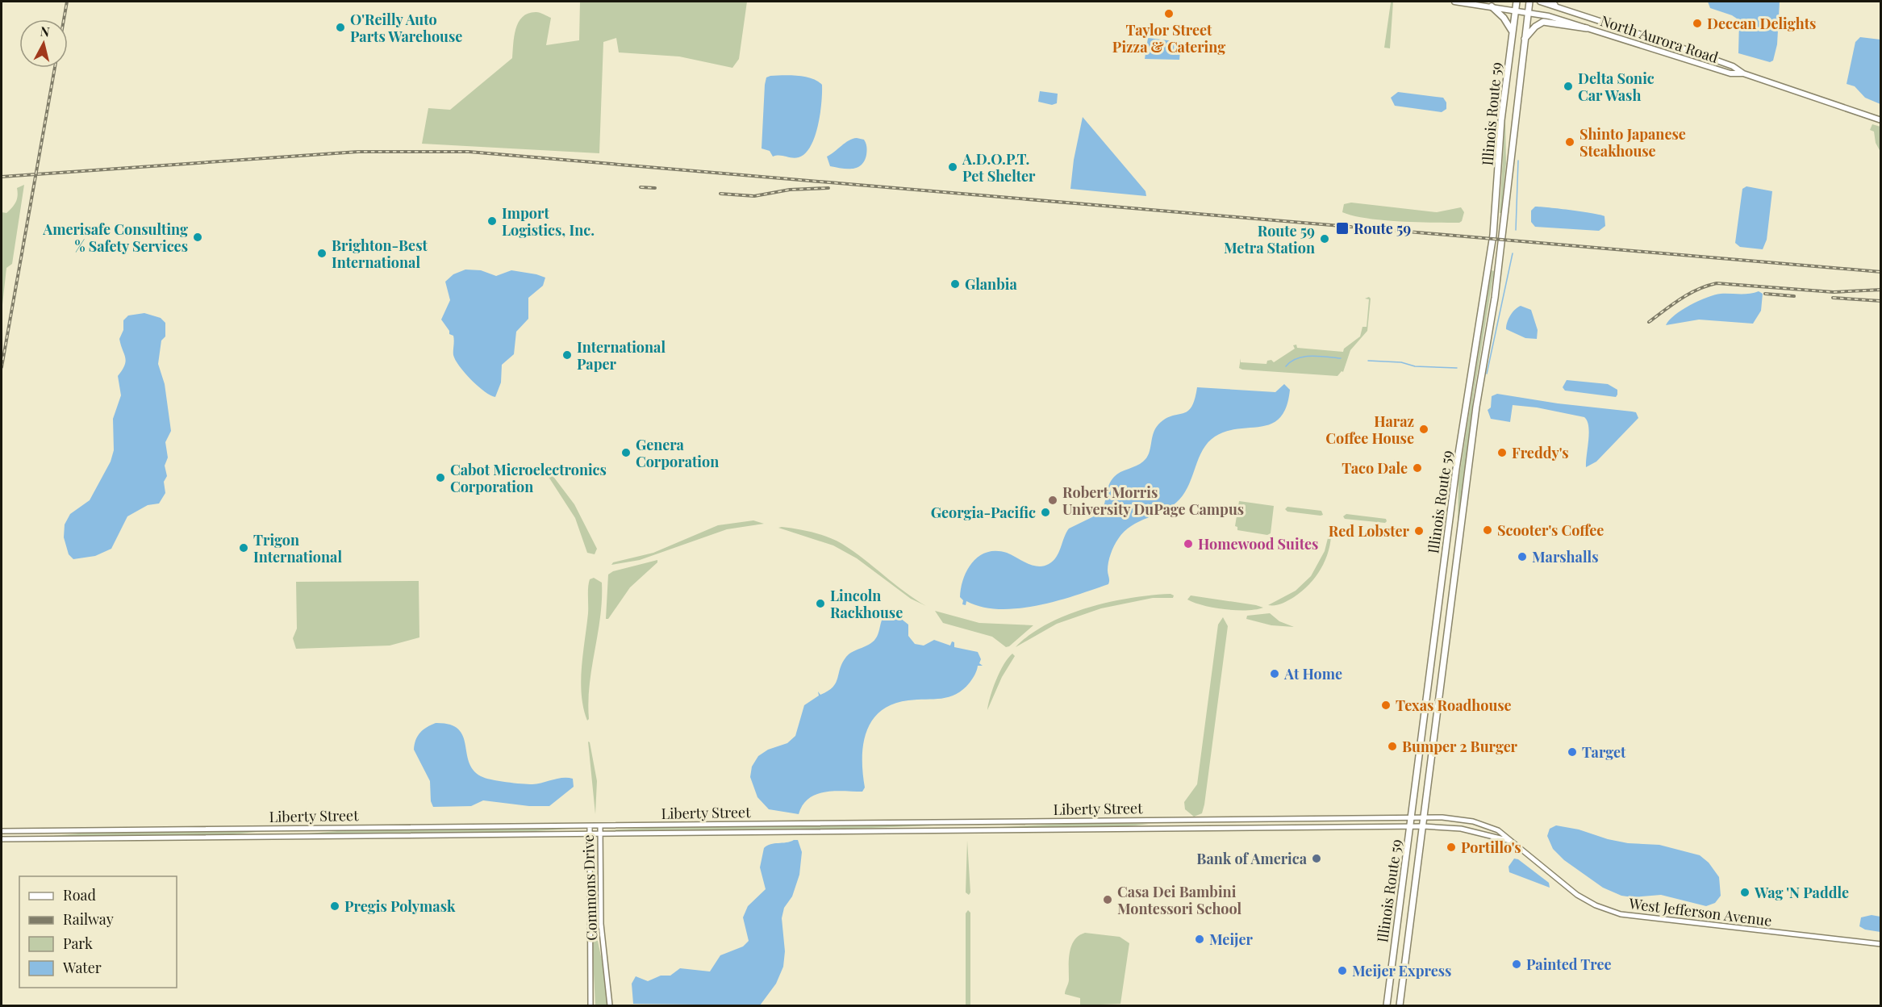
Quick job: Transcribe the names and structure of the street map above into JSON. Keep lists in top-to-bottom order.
{
  "streets": {
    "main road": ["North Aurora Road", "Illinois Route 59"],
    "street": ["Liberty Street", "Commons Drive", "West Jefferson Avenue"]
  },
  "crossings": [
    ["North Aurora Road", "Illinois Route 59"],
    ["Illinois Route 59", "Liberty Street"],
    ["Illinois Route 59", "West Jefferson Avenue"],
    ["Liberty Street", "Commons Drive"],
    ["Liberty Street", "West Jefferson Avenue"]
  ],
  "places": {
    "other": [
      "Taylor Street Pizza & Catering",
      "Deccan Delights",
      "O'Reilly Auto Parts Warehouse",
      "Delta Sonic Car Wash",
      "Shinto Japanese Steakhouse",
      "A.D.O.P.T. Pet Shelter",
      "Import Logistics, Inc.",
      "Amerisafe Consulting % Safety Services",
      "Route 59 Metra Station",
      "Brighton-Best International",
      "Glanbia",
      "International Paper",
      "Haraz Coffee House",
      "Genera Corporation",
      "Freddy's",
      "Taco Dale",
      "Cabot Microelectronics Corporation",
      "Robert Morris University DuPage Campus",
      "Georgia-Pacific",
      "Scooter's Coffee",
      "Red Lobster",
      "Homewood Suites",
      "Trigon International",
      "Marshalls",
      "Lincoln Rackhouse",
      "At Home",
      "Texas Roadhouse",
      "Bumper 2 Burger",
      "Target",
      "Portillo's",
      "Bank of America",
      "Wag 'N Paddle",
      "Casa Dei Bambini Montessori School",
      "Pregis Polymask",
      "Meijer",
      "Painted Tree",
      "Meijer Express"
    ],
    "transit": ["Route 59"]
  },
  "legend": [
    "Road",
    "Railway",
    "Park",
    "Water"
  ],
  "north": "top"
}
